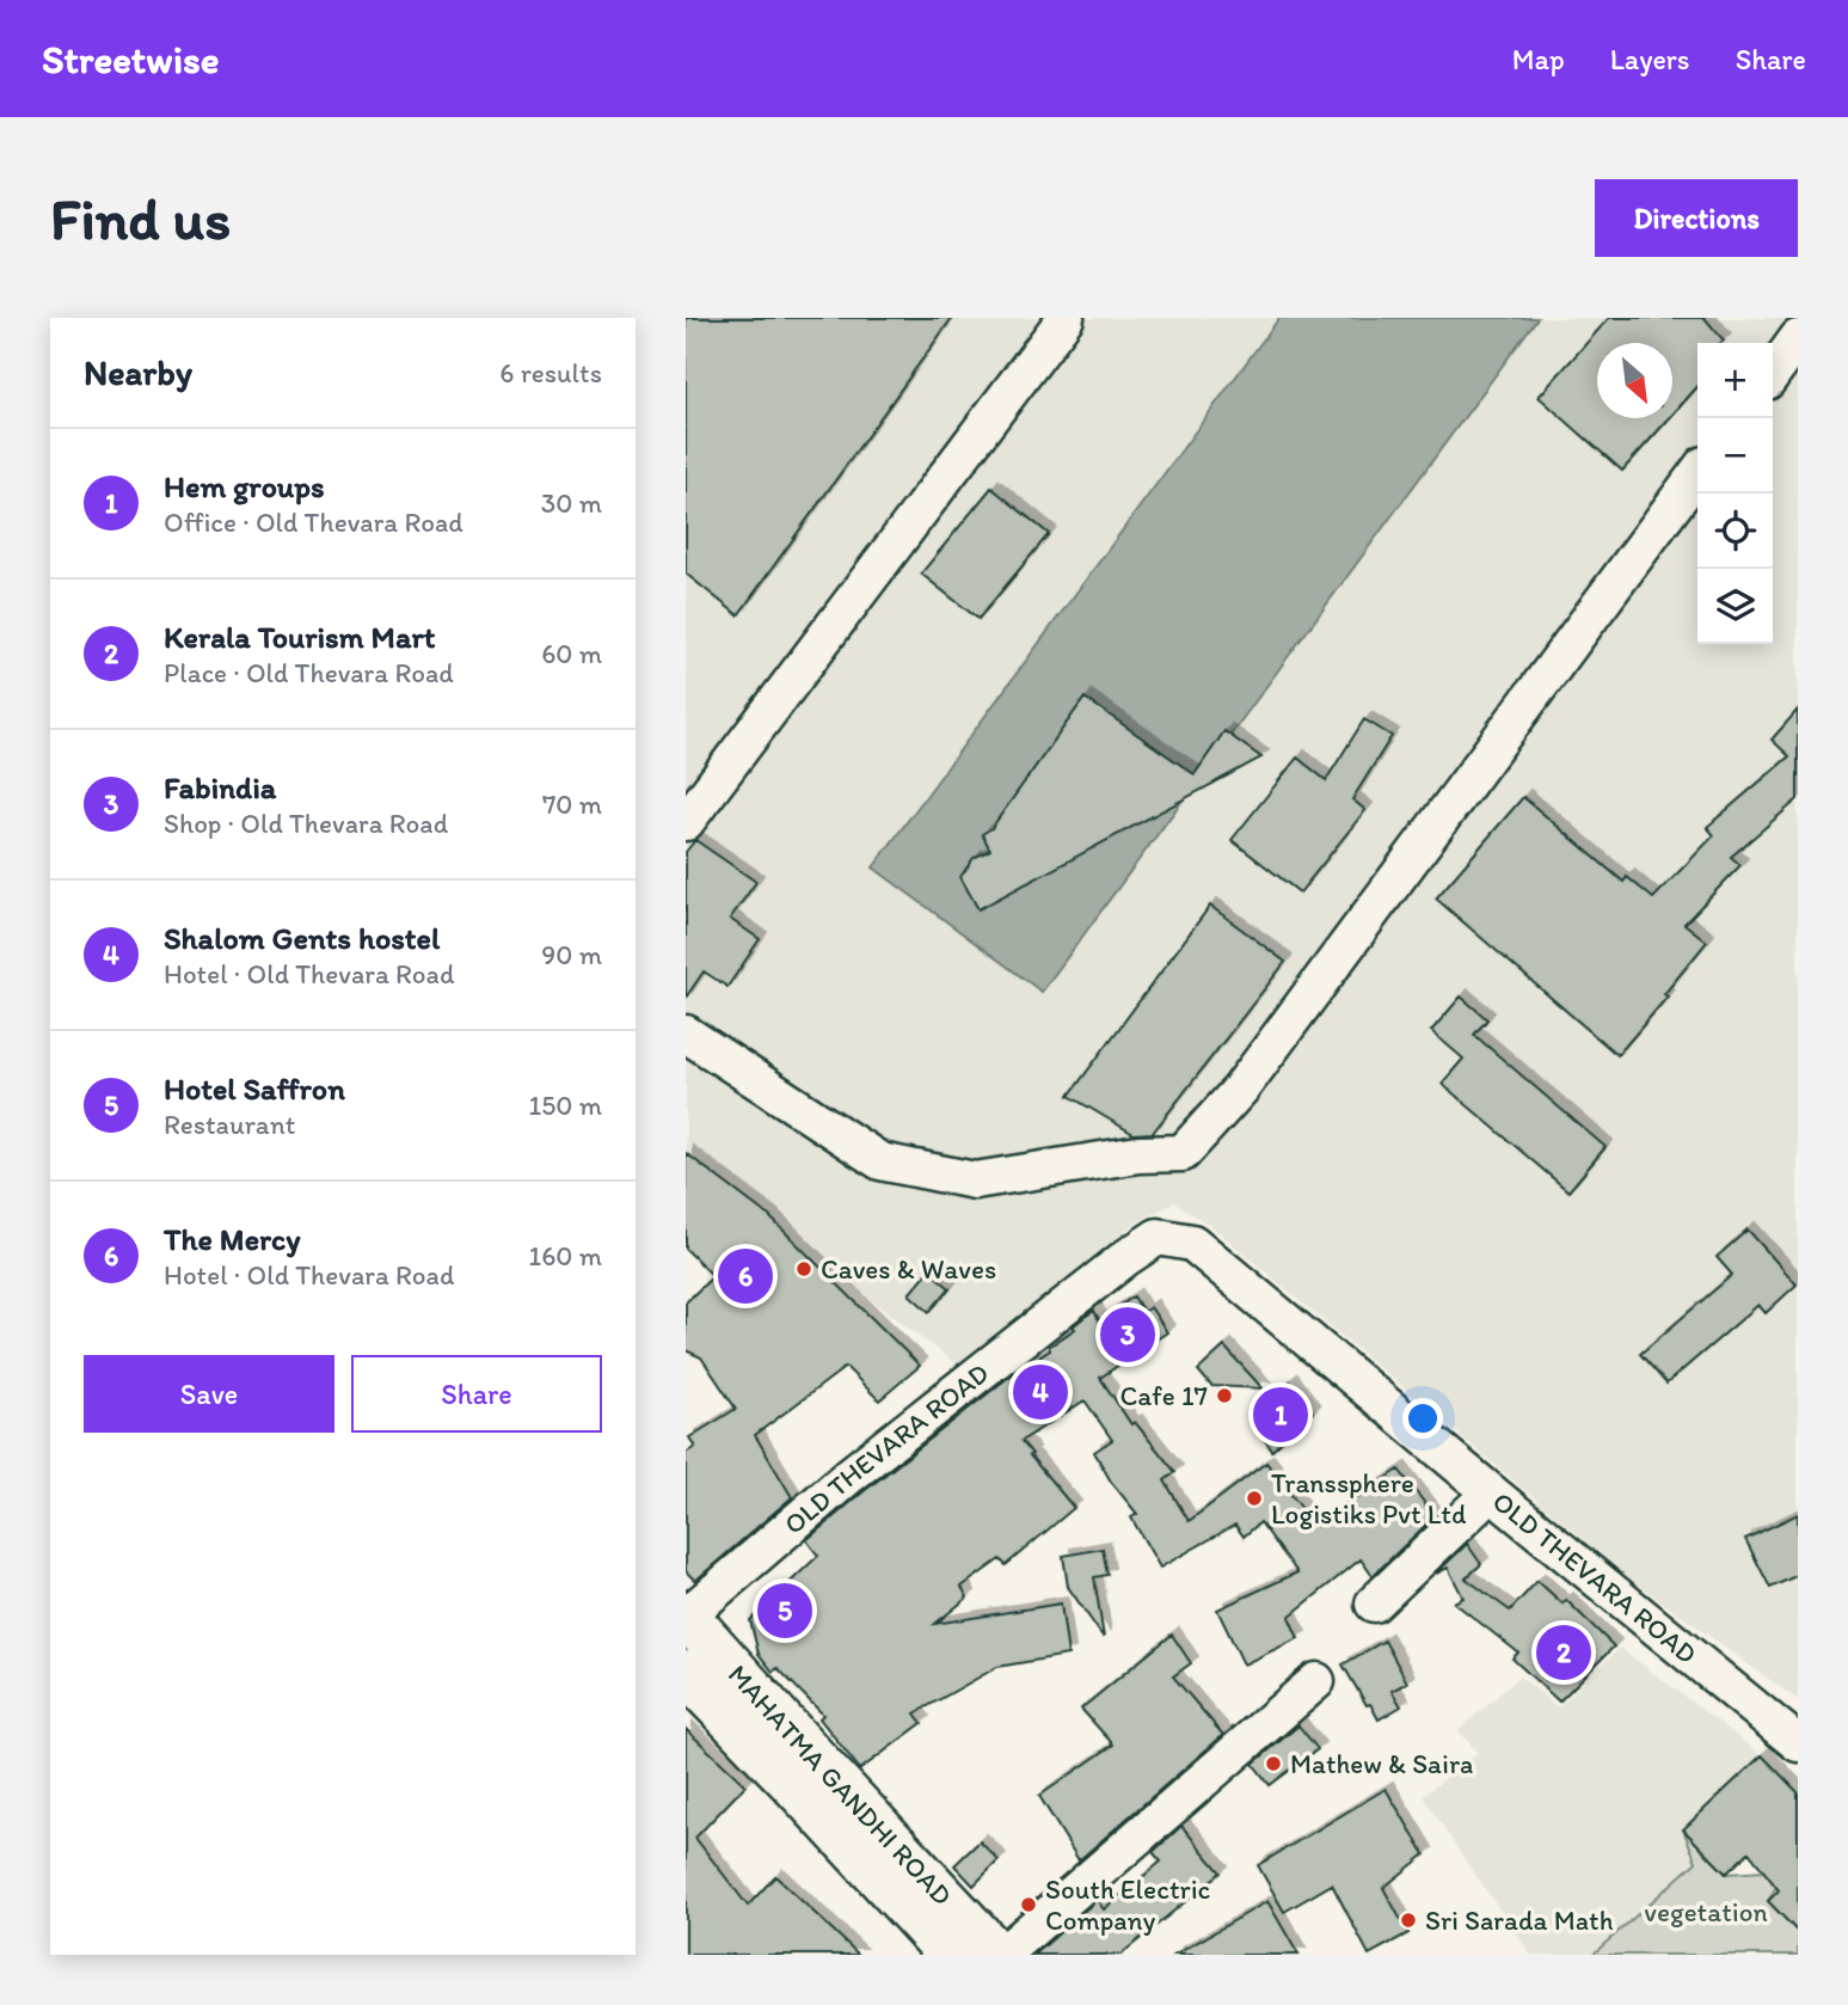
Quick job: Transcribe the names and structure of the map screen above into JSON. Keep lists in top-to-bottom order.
{
  "streets": {
    "main road": ["MAHATMA GANDHI ROAD"],
    "street": ["OLD THEVARA ROAD"]
  },
  "crossings": [
    ["OLD THEVARA ROAD", "MAHATMA GANDHI ROAD"]
  ],
  "parks": ["vegetation"],
  "places": [
    "Caves & Waves",
    "Cafe 17",
    "Transsphere Logistiks Pvt Ltd",
    "Mathew & Saira",
    "South Electric Company",
    "Sri Sarada Math"
  ],
  "north": "bottom right",
  "page": {
    "header": "Streetwise",
    "nav": ["Map", "Layers", "Share"],
    "buttons": [
      "Directions",
      ["Save", "Share"]
    ],
    "title": "Find us",
    "heading": ["Nearby", "6 results"],
    "map_buttons": ["+", "−"],
    "list": [
      {
        "mark": "1",
        "name": "Hem groups",
        "note": "Office · Old Thevara Road",
        "value": "30 m"
      },
      {
        "mark": "2",
        "name": "Kerala Tourism Mart",
        "note": "Place · Old Thevara Road",
        "value": "60 m"
      },
      {
        "mark": "3",
        "name": "Fabindia",
        "note": "Shop · Old Thevara Road",
        "value": "70 m"
      },
      {
        "mark": "4",
        "name": "Shalom Gents hostel",
        "note": "Hotel · Old Thevara Road",
        "value": "90 m"
      },
      {
        "mark": "5",
        "name": "Hotel Saffron",
        "note": "Restaurant",
        "value": "150 m"
      },
      {
        "mark": "6",
        "name": "The Mercy",
        "note": "Hotel · Old Thevara Road",
        "value": "160 m"
      }
    ],
    "pins": [
      "6",
      "3",
      "4",
      "1",
      "5",
      "2"
    ]
  }
}
